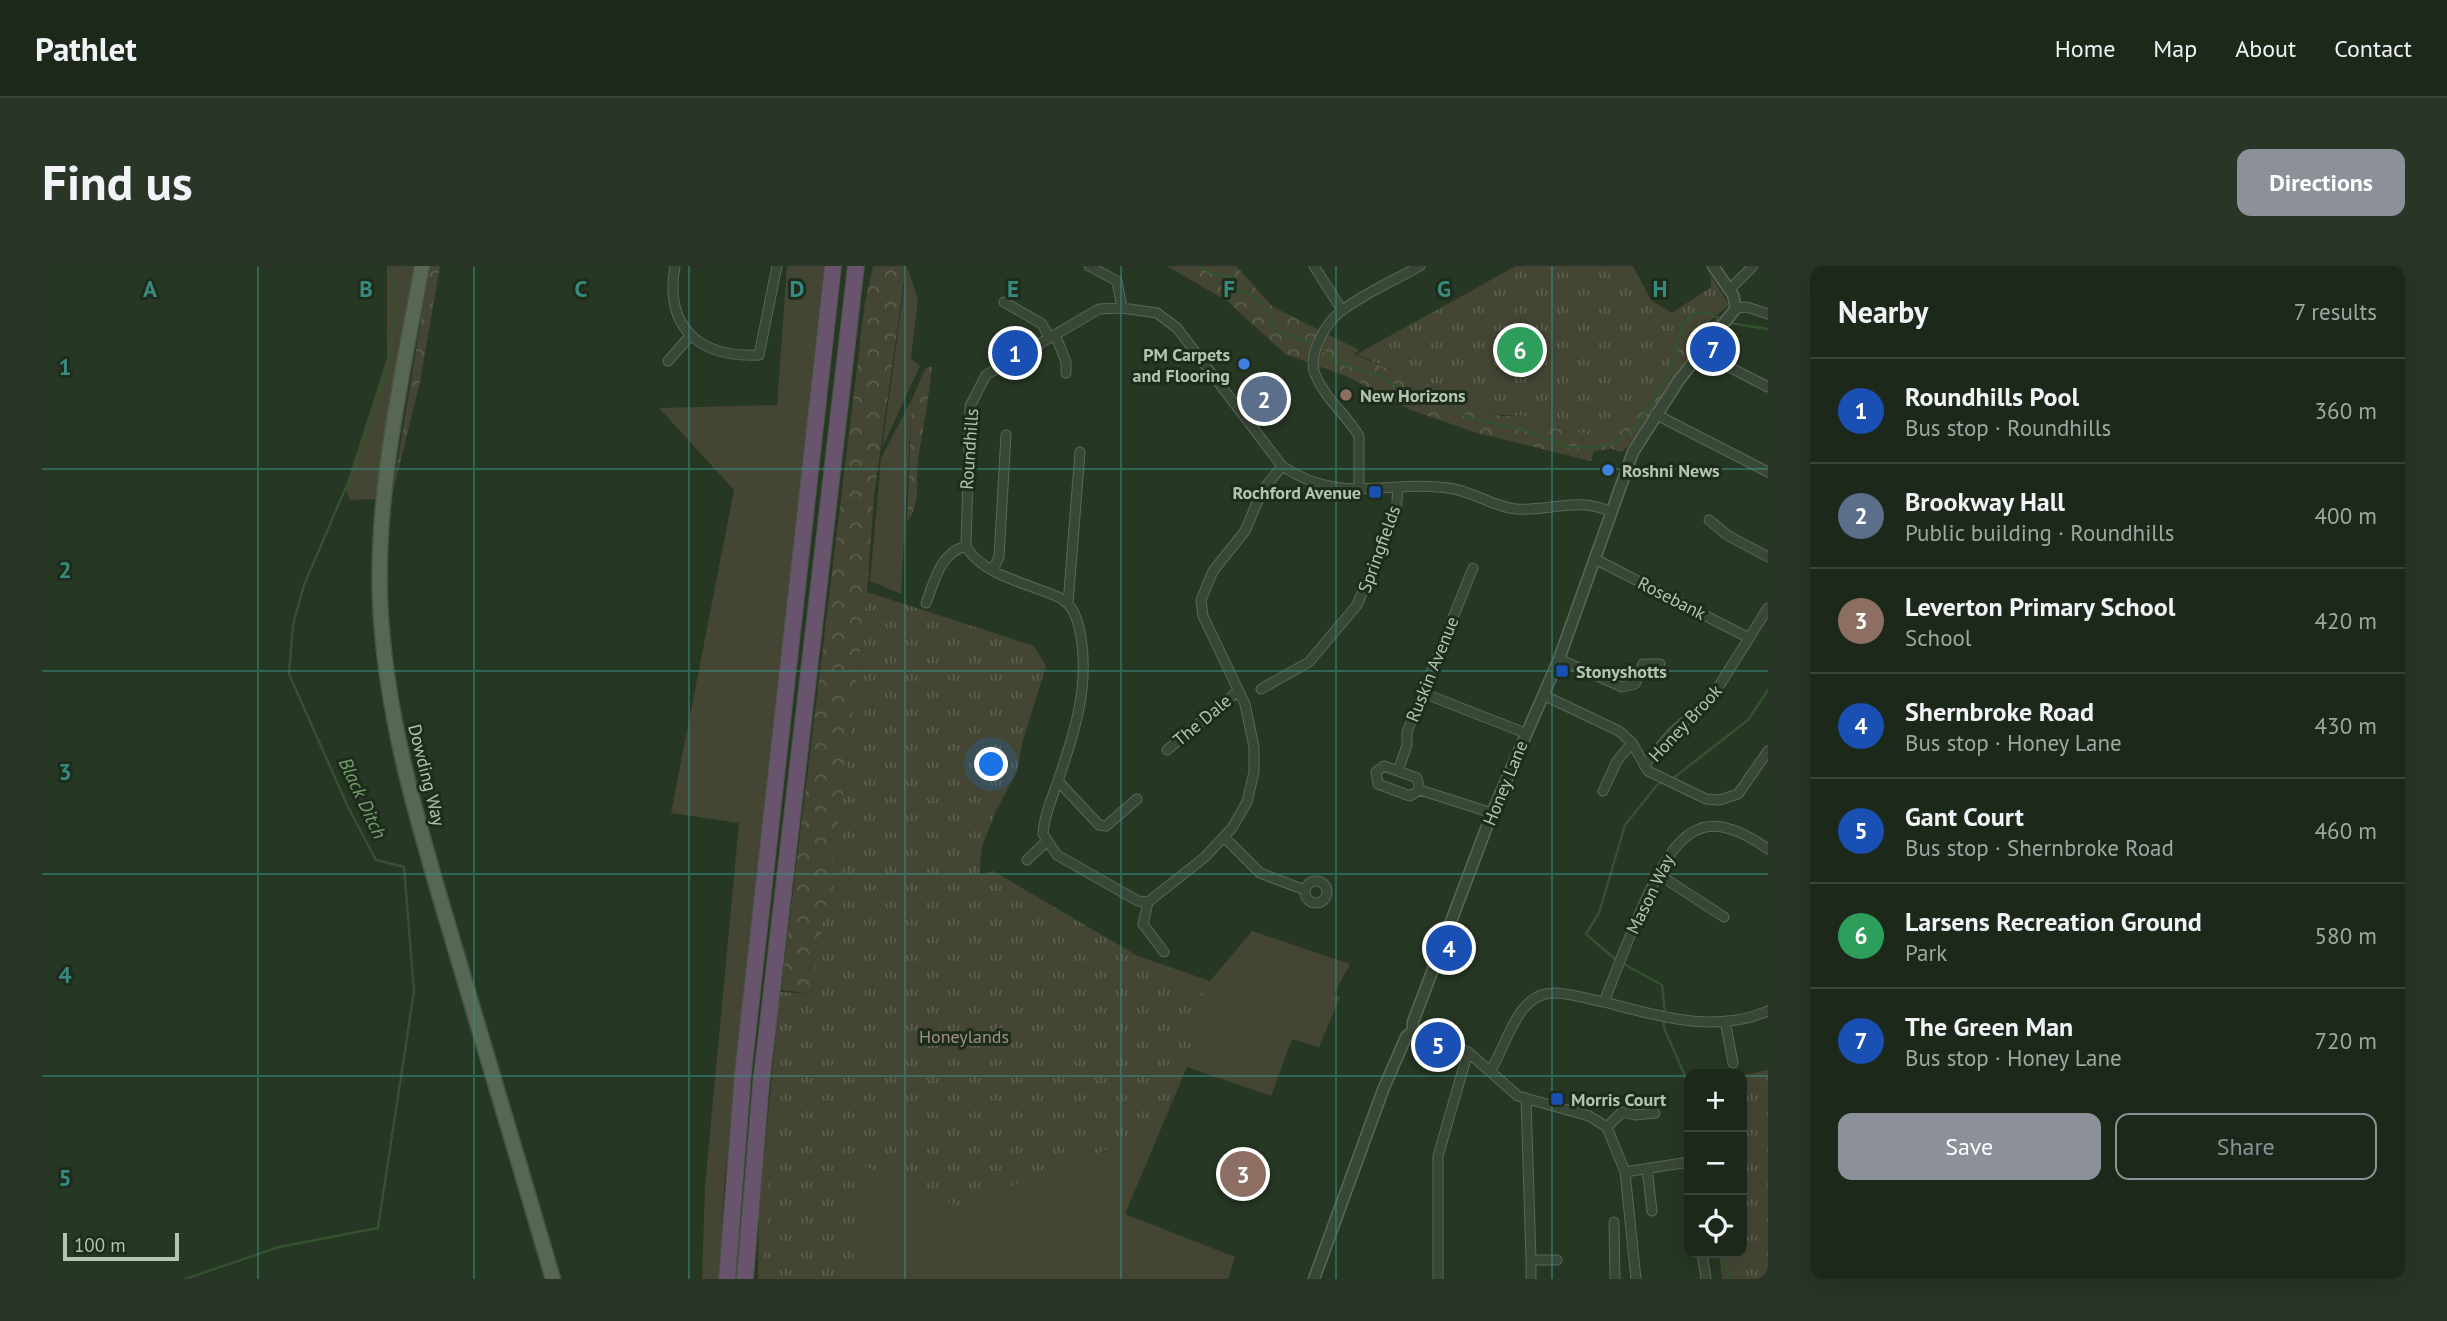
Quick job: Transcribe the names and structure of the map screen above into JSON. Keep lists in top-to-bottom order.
{
  "streets": {
    "main road": ["Dowding Way"],
    "street": [
      "Roundhills",
      "Springfields",
      "Rosebank",
      "Ruskin Avenue",
      "The Dale",
      "Honey Brook",
      "Honey Lane",
      "Mason Way"
    ]
  },
  "crossings": [
    ["Roundhills", "Springfields"],
    ["Roundhills", "Honey Lane"],
    ["Rosebank", "Honey Brook"],
    ["Rosebank", "Honey Lane"]
  ],
  "water": ["Black Ditch"],
  "parks": ["Honeylands"],
  "places": {
    "other": ["PM Carpets and Flooring", "New Horizons", "Roshni News"],
    "transit": ["Rochford Avenue", "Stonyshotts", "Morris Court"]
  },
  "scale_bar": "100 m",
  "page": {
    "header": "Pathlet",
    "nav": [
      "Home",
      "Map",
      "About",
      "Contact"
    ],
    "buttons": [
      "Directions",
      ["Save", "Share"]
    ],
    "title": "Find us",
    "heading": ["Nearby", "7 results"],
    "pins": [
      "7",
      "6",
      "1",
      "2",
      "4",
      "5",
      "3"
    ],
    "list": [
      {
        "mark": "1",
        "name": "Roundhills Pool",
        "note": "Bus stop · Roundhills",
        "value": "360 m"
      },
      {
        "mark": "2",
        "name": "Brookway Hall",
        "note": "Public building · Roundhills",
        "value": "400 m"
      },
      {
        "mark": "3",
        "name": "Leverton Primary School",
        "note": "School",
        "value": "420 m"
      },
      {
        "mark": "4",
        "name": "Shernbroke Road",
        "note": "Bus stop · Honey Lane",
        "value": "430 m"
      },
      {
        "mark": "5",
        "name": "Gant Court",
        "note": "Bus stop · Shernbroke Road",
        "value": "460 m"
      },
      {
        "mark": "6",
        "name": "Larsens Recreation Ground",
        "note": "Park",
        "value": "580 m"
      },
      {
        "mark": "7",
        "name": "The Green Man",
        "note": "Bus stop · Honey Lane",
        "value": "720 m"
      }
    ],
    "map_buttons": ["+", "−"],
    "scale": "100 m"
  },
  "grid": {
    "columns": [
      "A",
      "B",
      "C",
      "D",
      "E",
      "F",
      "G",
      "H"
    ],
    "rows": [
      "1",
      "2",
      "3",
      "4",
      "5"
    ]
  }
}
